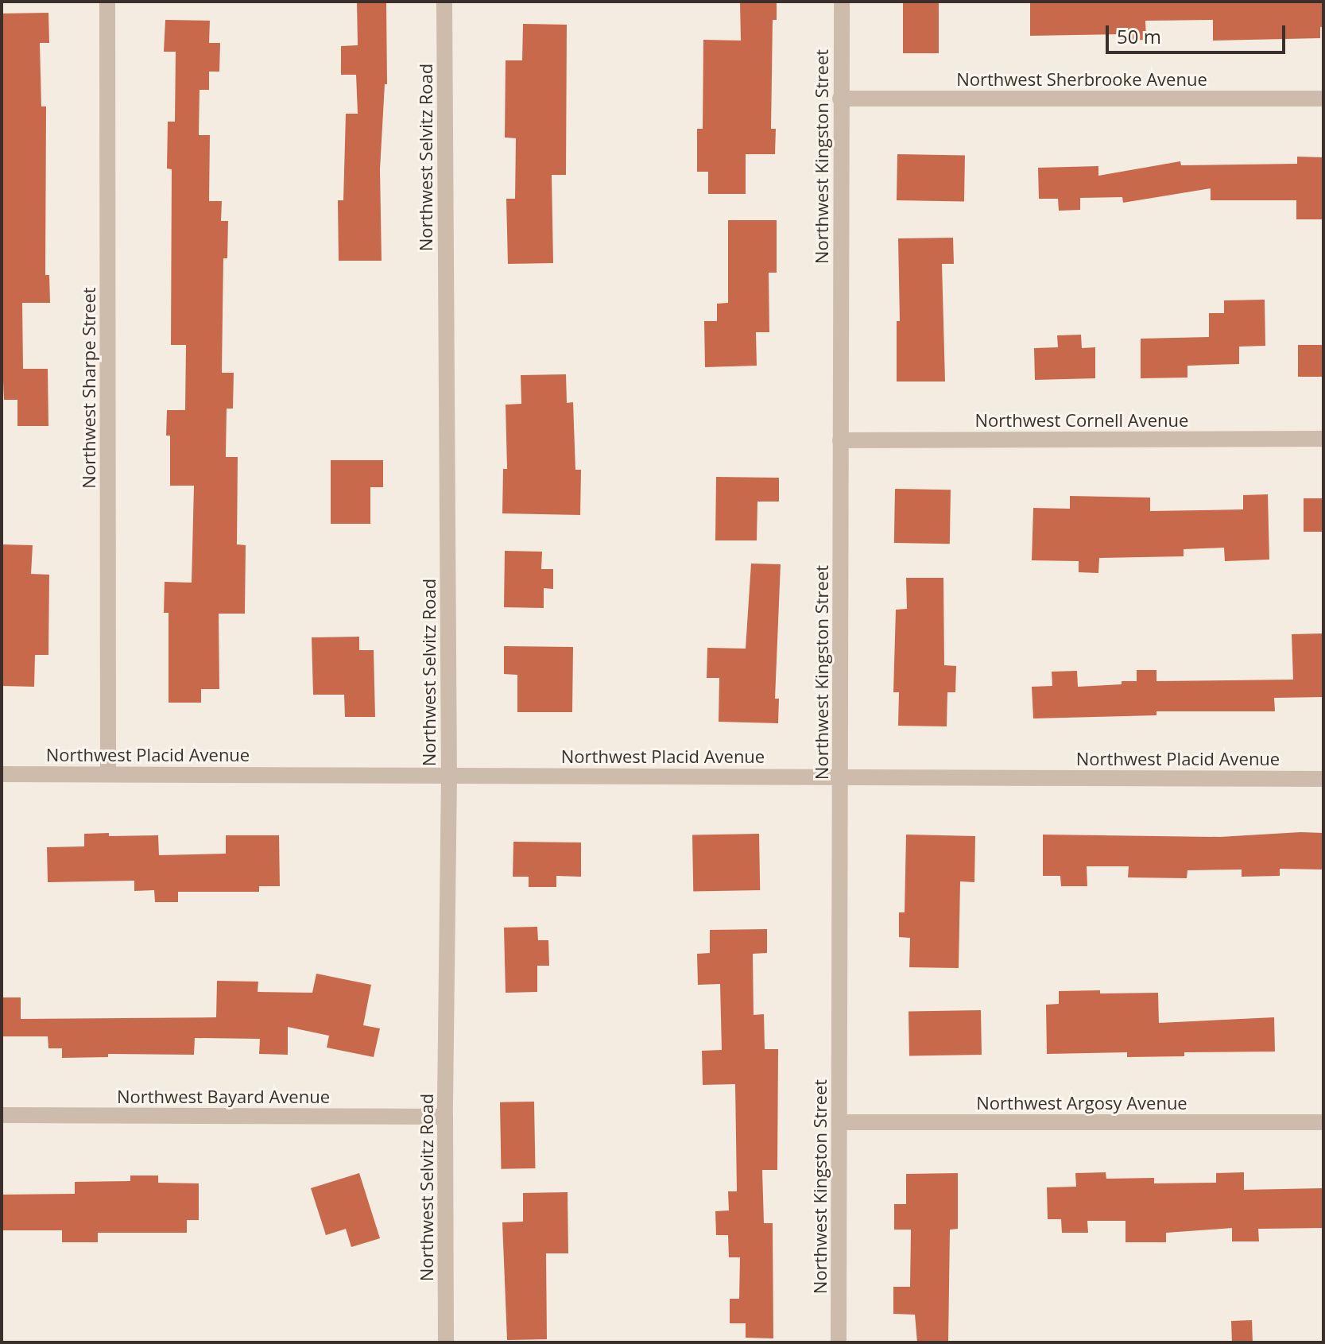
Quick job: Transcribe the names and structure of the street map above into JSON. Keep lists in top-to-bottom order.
{
  "streets": {
    "street": [
      "Northwest Sherbrooke Avenue",
      "Northwest Kingston Street",
      "Northwest Selvitz Road",
      "Northwest Sharpe Street",
      "Northwest Cornell Avenue",
      "Northwest Placid Avenue",
      "Northwest Bayard Avenue",
      "Northwest Argosy Avenue"
    ]
  },
  "crossings": [
    ["Northwest Sherbrooke Avenue", "Northwest Kingston Street"],
    ["Northwest Kingston Street", "Northwest Cornell Avenue"],
    ["Northwest Kingston Street", "Northwest Placid Avenue"],
    ["Northwest Kingston Street", "Northwest Argosy Avenue"],
    ["Northwest Selvitz Road", "Northwest Placid Avenue"],
    ["Northwest Selvitz Road", "Northwest Bayard Avenue"],
    ["Northwest Sharpe Street", "Northwest Placid Avenue"]
  ],
  "scale_bar": "50 m"
}
